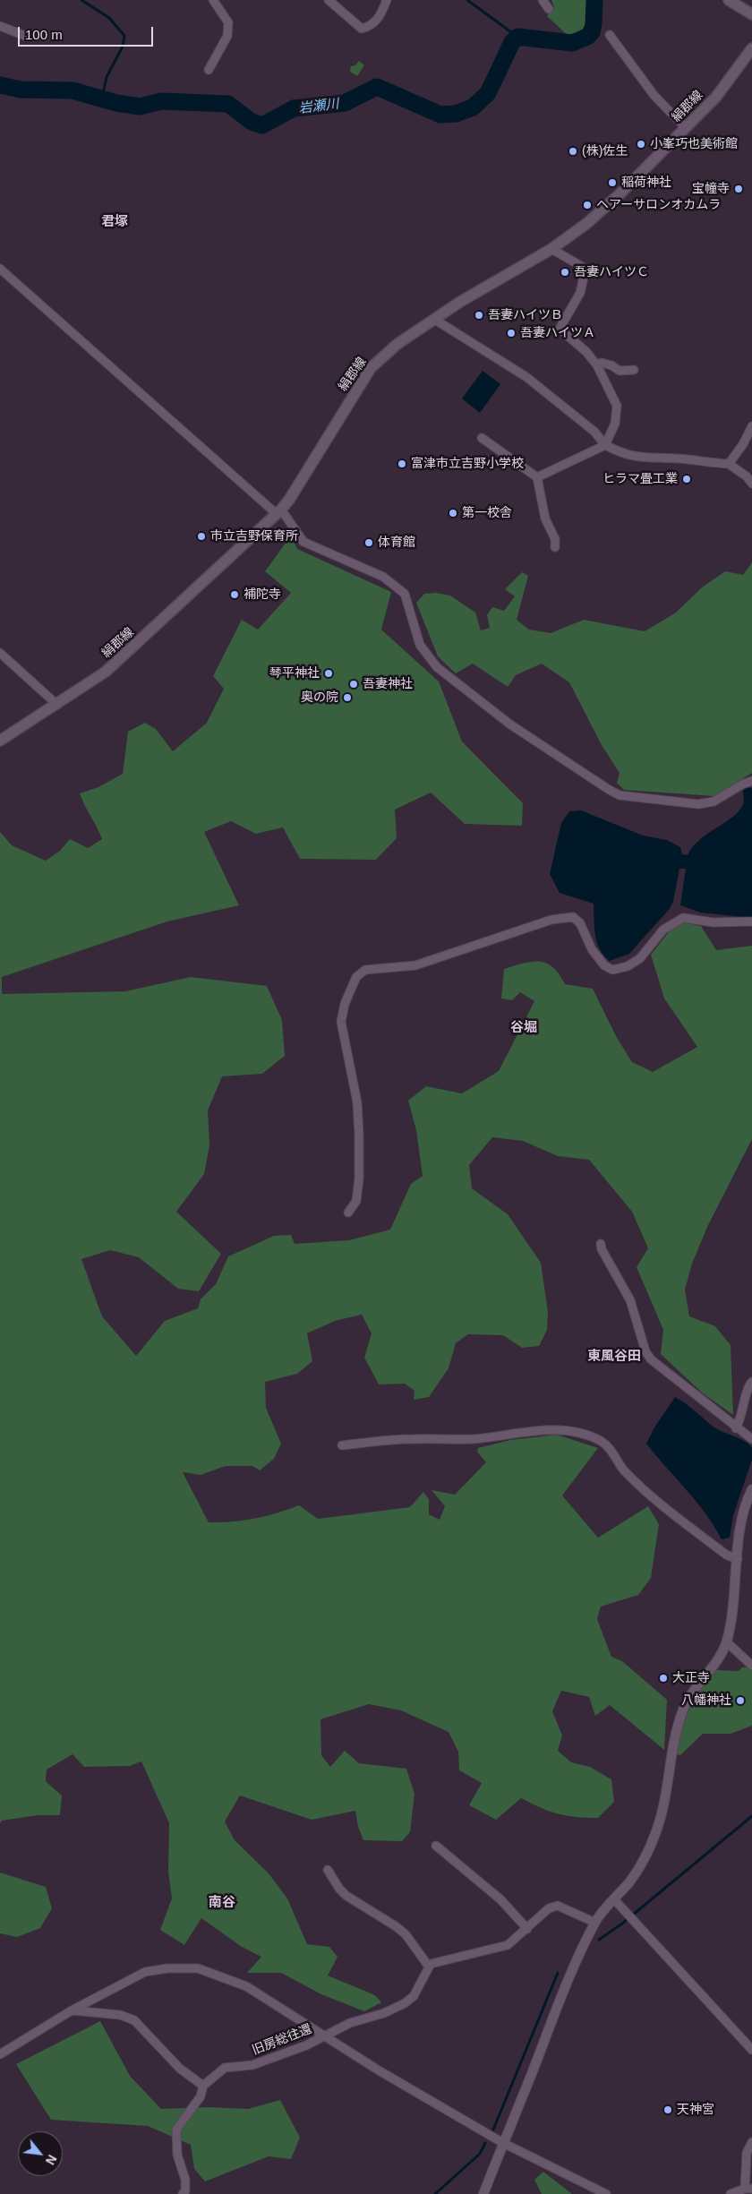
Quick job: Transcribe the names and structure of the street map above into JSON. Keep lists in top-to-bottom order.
{
  "streets": {
    "main road": ["絹郡線"],
    "street": ["旧房総往還"]
  },
  "districts": [
    "君塚",
    "谷堀",
    "東風谷田",
    "南谷"
  ],
  "water": ["岩瀬川"],
  "places": [
    "小峯巧也美術館",
    "(株)佐生",
    "稲荷神社",
    "宝幢寺",
    "ヘアーサロンオカムラ",
    "吾妻ハイツＣ",
    "吾妻ハイツＢ",
    "吾妻ハイツＡ",
    "富津市立吉野小学校",
    "ヒラマ畳工業",
    "第一校舎",
    "市立吉野保育所",
    "体育館",
    "補陀寺",
    "琴平神社",
    "吾妻神社",
    "奥の院",
    "大正寺",
    "八幡神社",
    "天神宮"
  ],
  "scale_bar": "100 m",
  "north": "bottom right"
}
